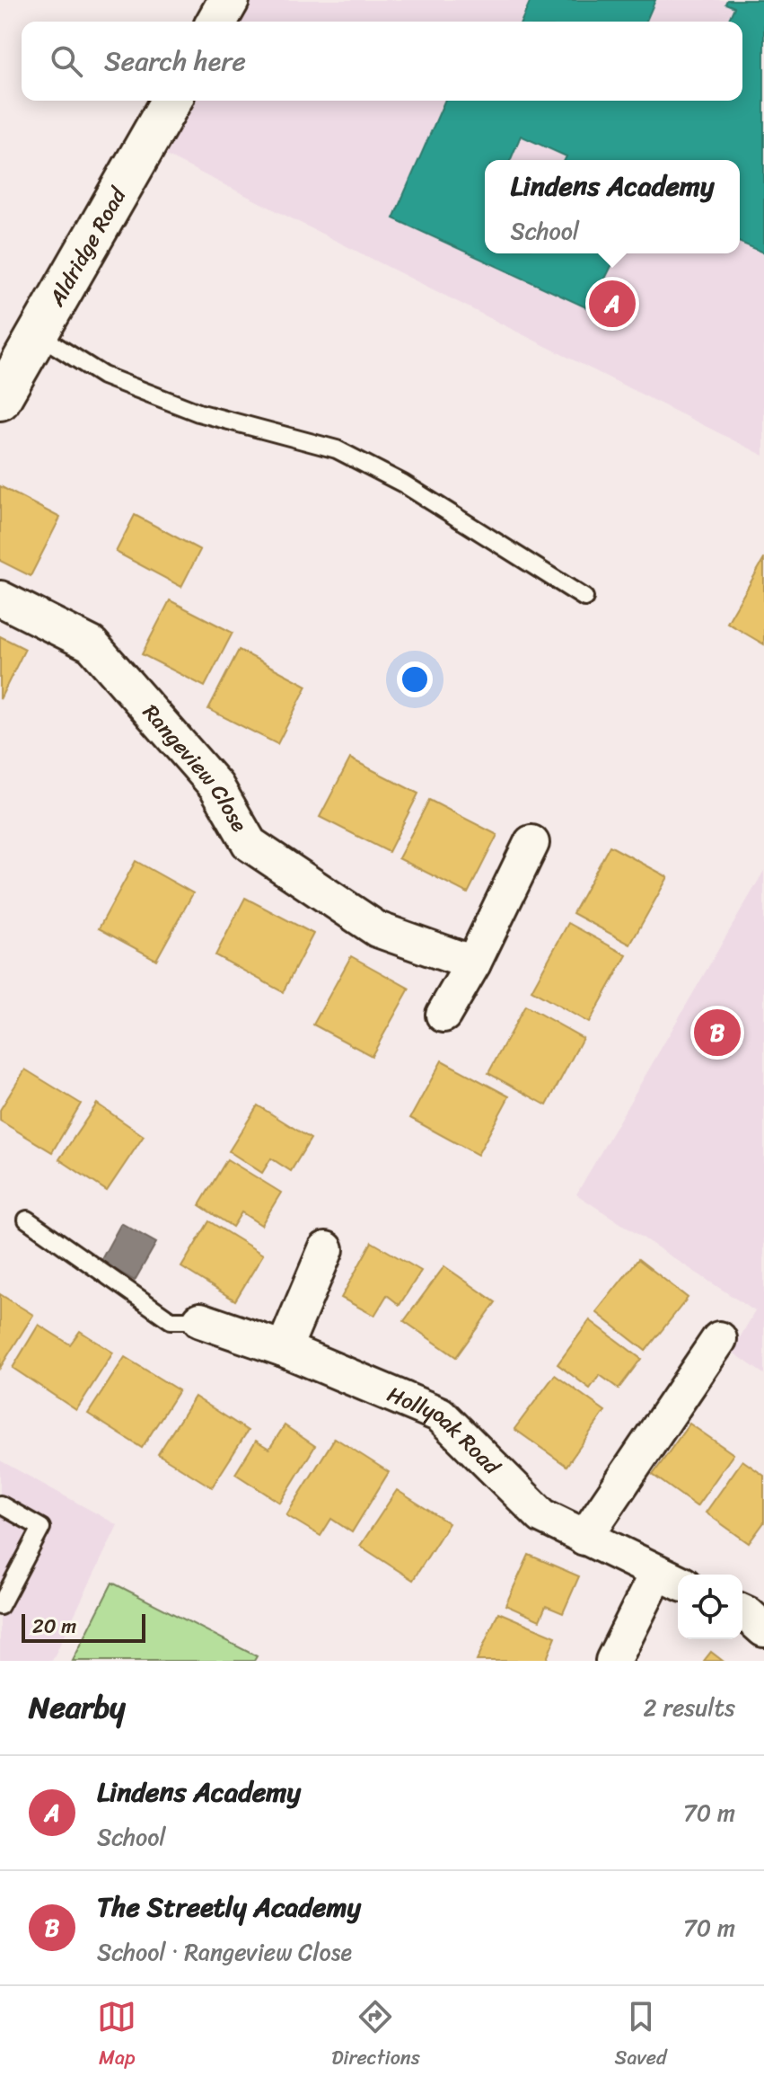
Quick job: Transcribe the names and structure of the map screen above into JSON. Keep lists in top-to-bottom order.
{
  "streets": {
    "street": ["Aldridge Road", "Rangeview Close", "Hollyoak Road"]
  },
  "scale_bar": "20 m",
  "page": {
    "search": "Search here",
    "popup": ["Lindens Academy", "School"],
    "pins": ["A", "B"],
    "scale": "20 m",
    "heading": ["Nearby", "2 results"],
    "list": [
      {
        "mark": "A",
        "name": "Lindens Academy",
        "note": "School",
        "value": "70 m"
      },
      {
        "mark": "B",
        "name": "The Streetly Academy",
        "note": "School · Rangeview Close",
        "value": "70 m"
      }
    ],
    "nav": ["Map", "Directions", "Saved"]
  }
}
